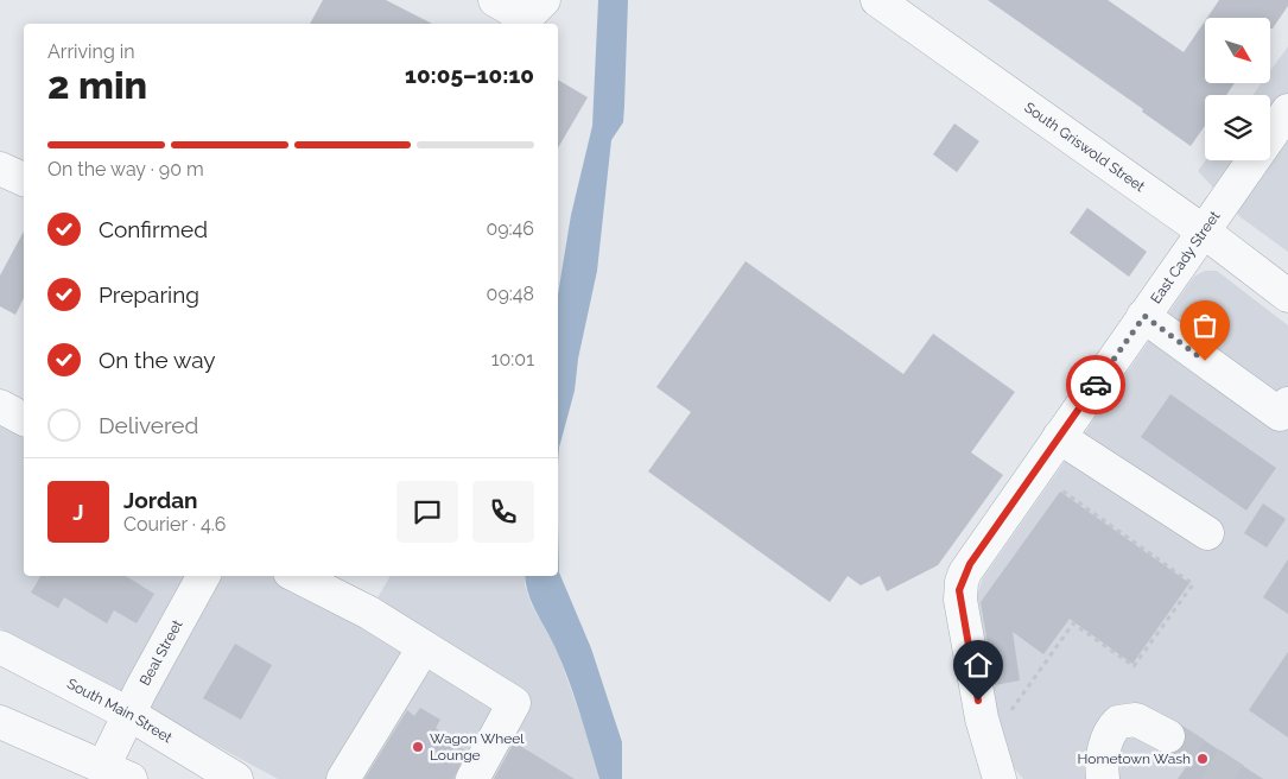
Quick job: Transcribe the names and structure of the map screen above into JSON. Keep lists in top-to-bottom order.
{
  "streets": {
    "street": [
      "South Griswold Street",
      "East Cady Street",
      "Beal Street",
      "South Main Street"
    ]
  },
  "crossings": [
    ["South Griswold Street", "East Cady Street"],
    ["Beal Street", "South Main Street"]
  ],
  "places": ["Wagon Wheel Lounge", "Hometown Wash"],
  "north": "bottom right",
  "page": {
    "heading": ["2 min", "Arriving in", "10:05–10:10"],
    "panel": ["Jordan", "Courier · 4.6"],
    "bar": "On the way · 90 m",
    "list": [
      ["Confirmed", "09:46"],
      ["Preparing", "09:48"],
      ["On the way", "10:01"],
      "Delivered"
    ],
    "round": "J"
  }
}
